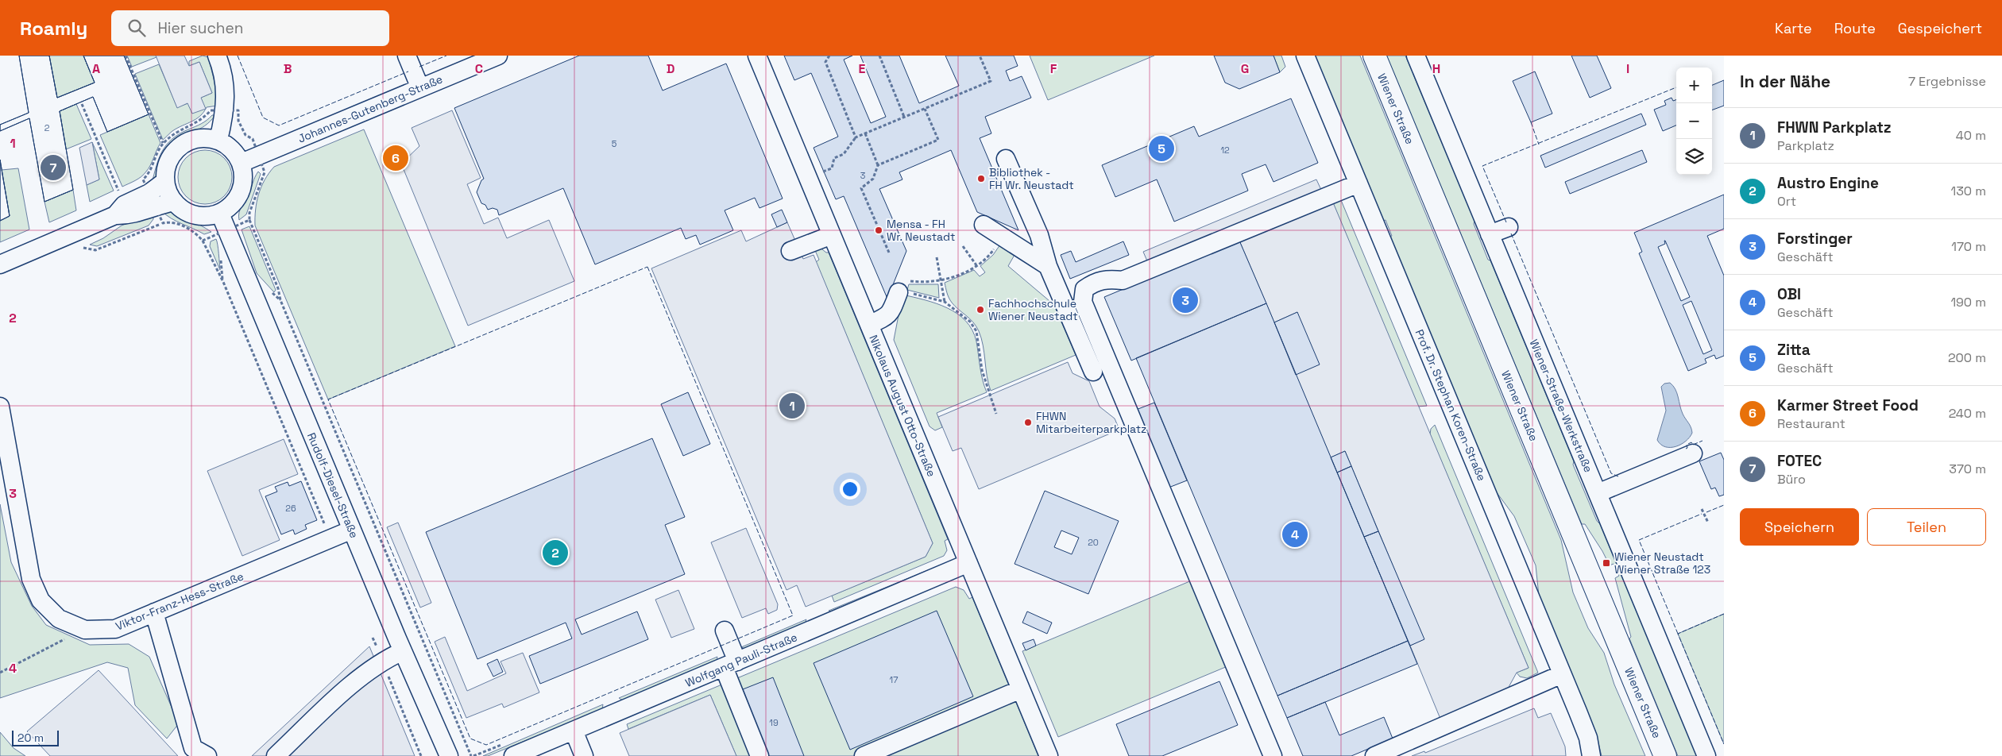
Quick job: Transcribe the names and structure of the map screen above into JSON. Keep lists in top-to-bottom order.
{
  "streets": {
    "main road": ["Wiener Straße"],
    "street": [
      "Johannes-Gutenberg-Straße",
      "Prof. Dr. Stephan Koren-Straße",
      "Nikolaus August Otto-Straße",
      "Wiener-Straße-Werkstraße",
      "Rudolf-Diesel-Straße",
      "Viktor-Franz-Hess-Straße",
      "Wolfgang Pauli-Straße"
    ]
  },
  "crossings": [
    ["Johannes-Gutenberg-Straße", "Rudolf-Diesel-Straße"],
    ["Nikolaus August Otto-Straße", "Wolfgang Pauli-Straße"],
    ["Rudolf-Diesel-Straße", "Viktor-Franz-Hess-Straße"]
  ],
  "places": {
    "other": [
      "Bibliothek - FH Wr. Neustadt",
      "Mensa - FH Wr. Neustadt",
      "Fachhochschule Wiener Neustadt",
      "FHWN Mitarbeiterparkplatz"
    ],
    "transit": ["Wiener Neustadt Wiener Straße 123"]
  },
  "house_numbers": [
    "2",
    "5",
    "12",
    "3",
    "26",
    "20",
    "17",
    "19"
  ],
  "scale_bar": "20 m",
  "page": {
    "header": "Roamly",
    "search": "Hier suchen",
    "nav": ["Karte", "Route", "Gespeichert"],
    "heading": ["In der Nähe", "7 Ergebnisse"],
    "map_buttons": ["+", "−"],
    "list": [
      {
        "mark": "1",
        "name": "FHWN Parkplatz",
        "note": "Parkplatz",
        "value": "40 m"
      },
      {
        "mark": "2",
        "name": "Austro Engine",
        "note": "Ort",
        "value": "130 m"
      },
      {
        "mark": "3",
        "name": "Forstinger",
        "note": "Geschäft",
        "value": "170 m"
      },
      {
        "mark": "4",
        "name": "OBI",
        "note": "Geschäft",
        "value": "190 m"
      },
      {
        "mark": "5",
        "name": "Zitta",
        "note": "Geschäft",
        "value": "200 m"
      },
      {
        "mark": "6",
        "name": "Karmer Street Food",
        "note": "Restaurant",
        "value": "240 m"
      },
      {
        "mark": "7",
        "name": "FOTEC",
        "note": "Büro",
        "value": "370 m"
      }
    ],
    "pins": [
      "5",
      "6",
      "7",
      "3",
      "1",
      "4",
      "2"
    ],
    "buttons": ["Speichern", "Teilen"],
    "scale": "20 m"
  },
  "grid": {
    "columns": [
      "A",
      "B",
      "C",
      "D",
      "E",
      "F",
      "G",
      "H",
      "I"
    ],
    "rows": [
      "1",
      "2",
      "3",
      "4"
    ]
  }
}
